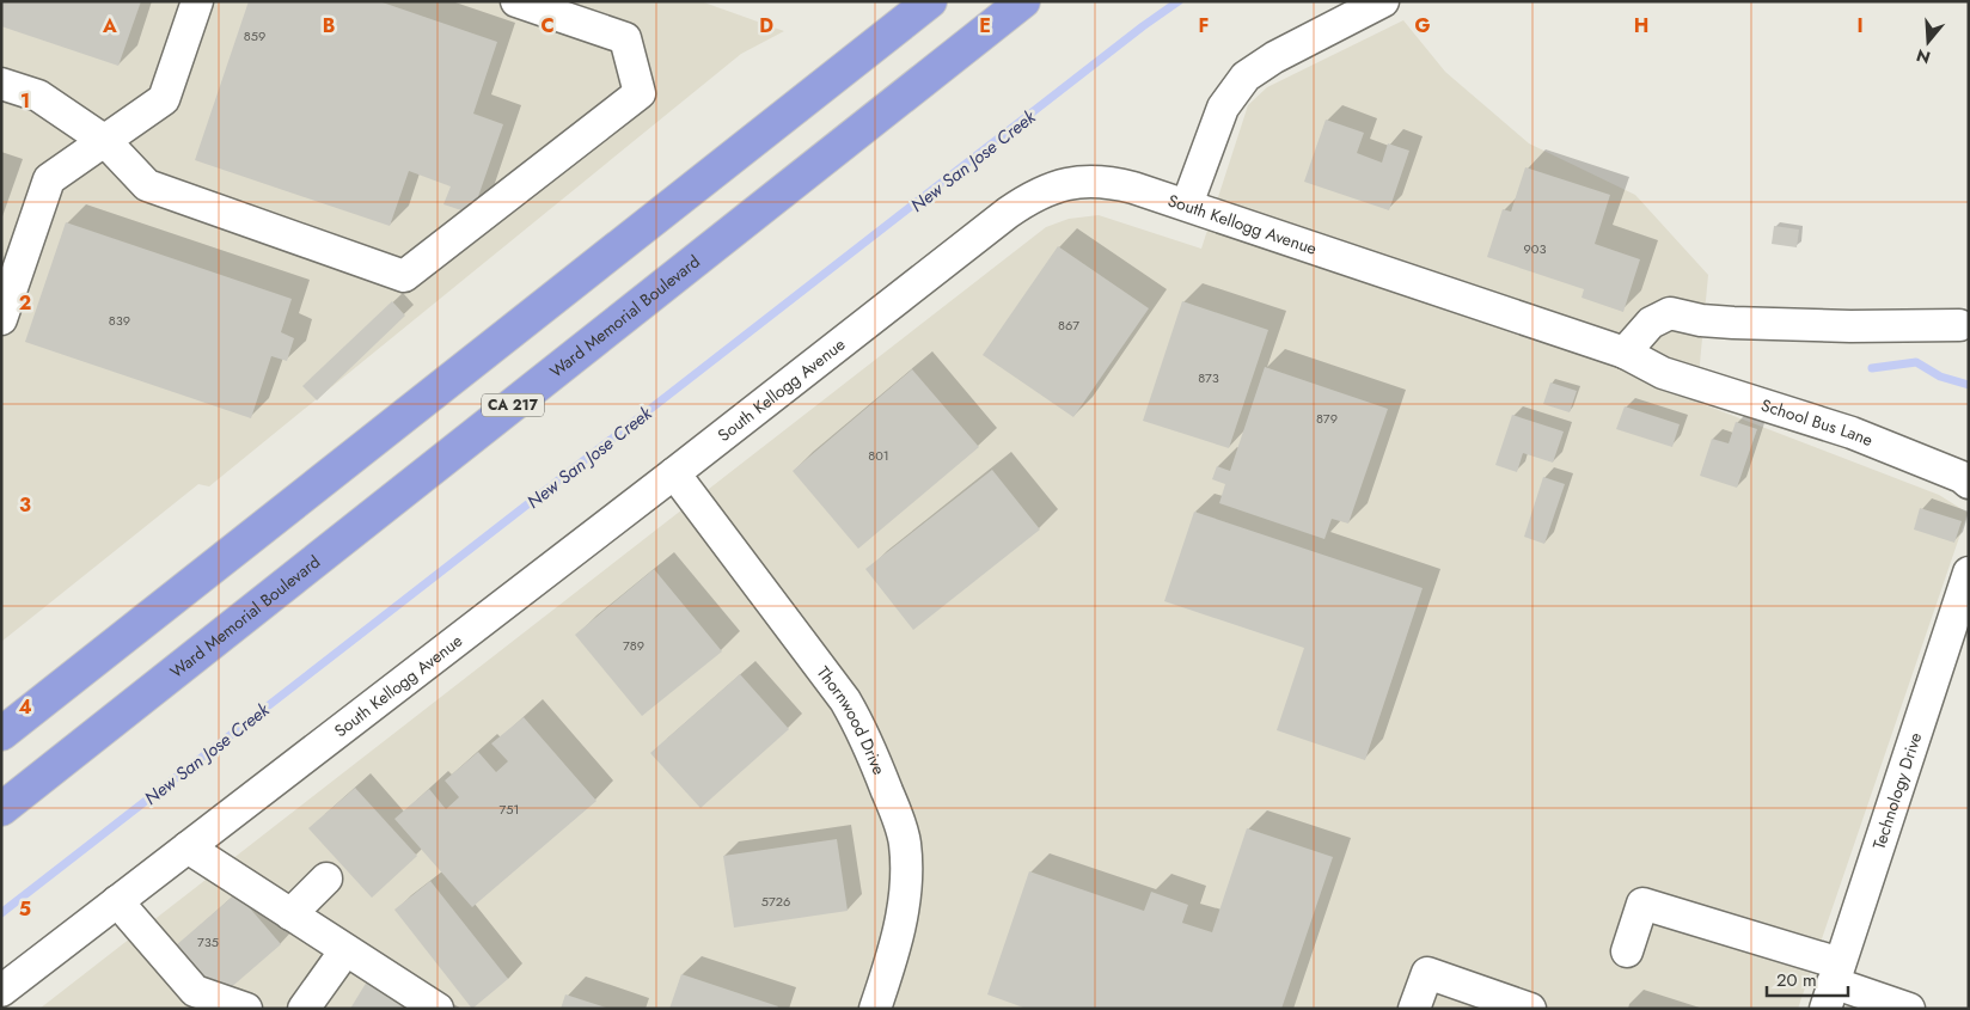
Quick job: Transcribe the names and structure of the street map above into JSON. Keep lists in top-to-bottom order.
{
  "streets": {
    "highway": ["Ward Memorial Boulevard", "CA 217"],
    "street": [
      "South Kellogg Avenue",
      "School Bus Lane",
      "Thornwood Drive",
      "Technology Drive"
    ]
  },
  "crossings": [
    ["South Kellogg Avenue", "School Bus Lane"],
    ["South Kellogg Avenue", "Thornwood Drive"]
  ],
  "water": ["New San Jose Creek"],
  "house_numbers": [
    "859",
    "903",
    "839",
    "867",
    "873",
    "879",
    "801",
    "789",
    "751",
    "5726",
    "735"
  ],
  "scale_bar": "20 m",
  "north": "bottom",
  "grid": {
    "columns": [
      "A",
      "B",
      "C",
      "D",
      "E",
      "F",
      "G",
      "H",
      "I"
    ],
    "rows": [
      "1",
      "2",
      "3",
      "4",
      "5"
    ]
  }
}
